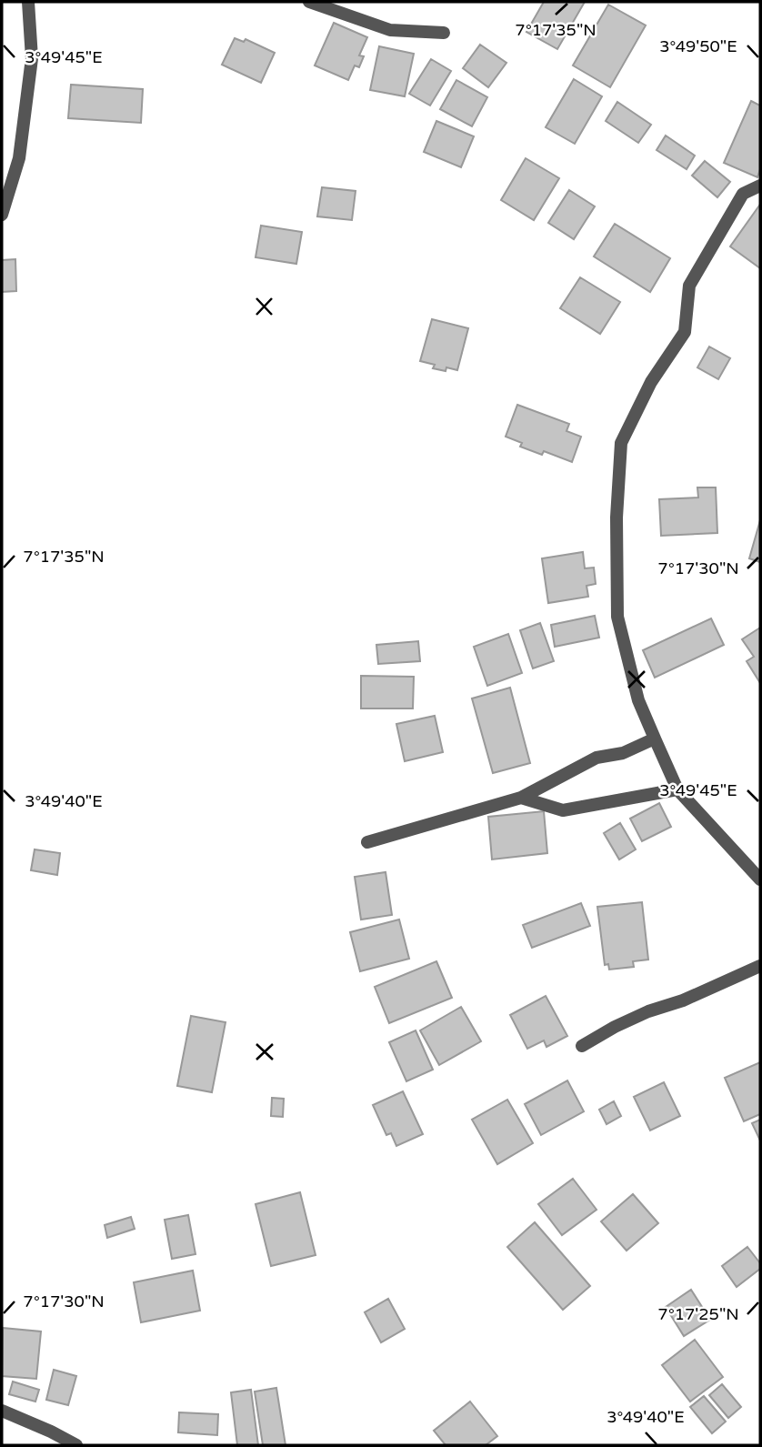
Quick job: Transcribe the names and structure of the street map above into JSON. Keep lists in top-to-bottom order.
{
  "coordinates": [
    "7°17'35\"N",
    "3°49'50\"E",
    "3°49'45\"E",
    "7°17'30\"N",
    "3°49'40\"E",
    "7°17'25\"N"
  ]
}
